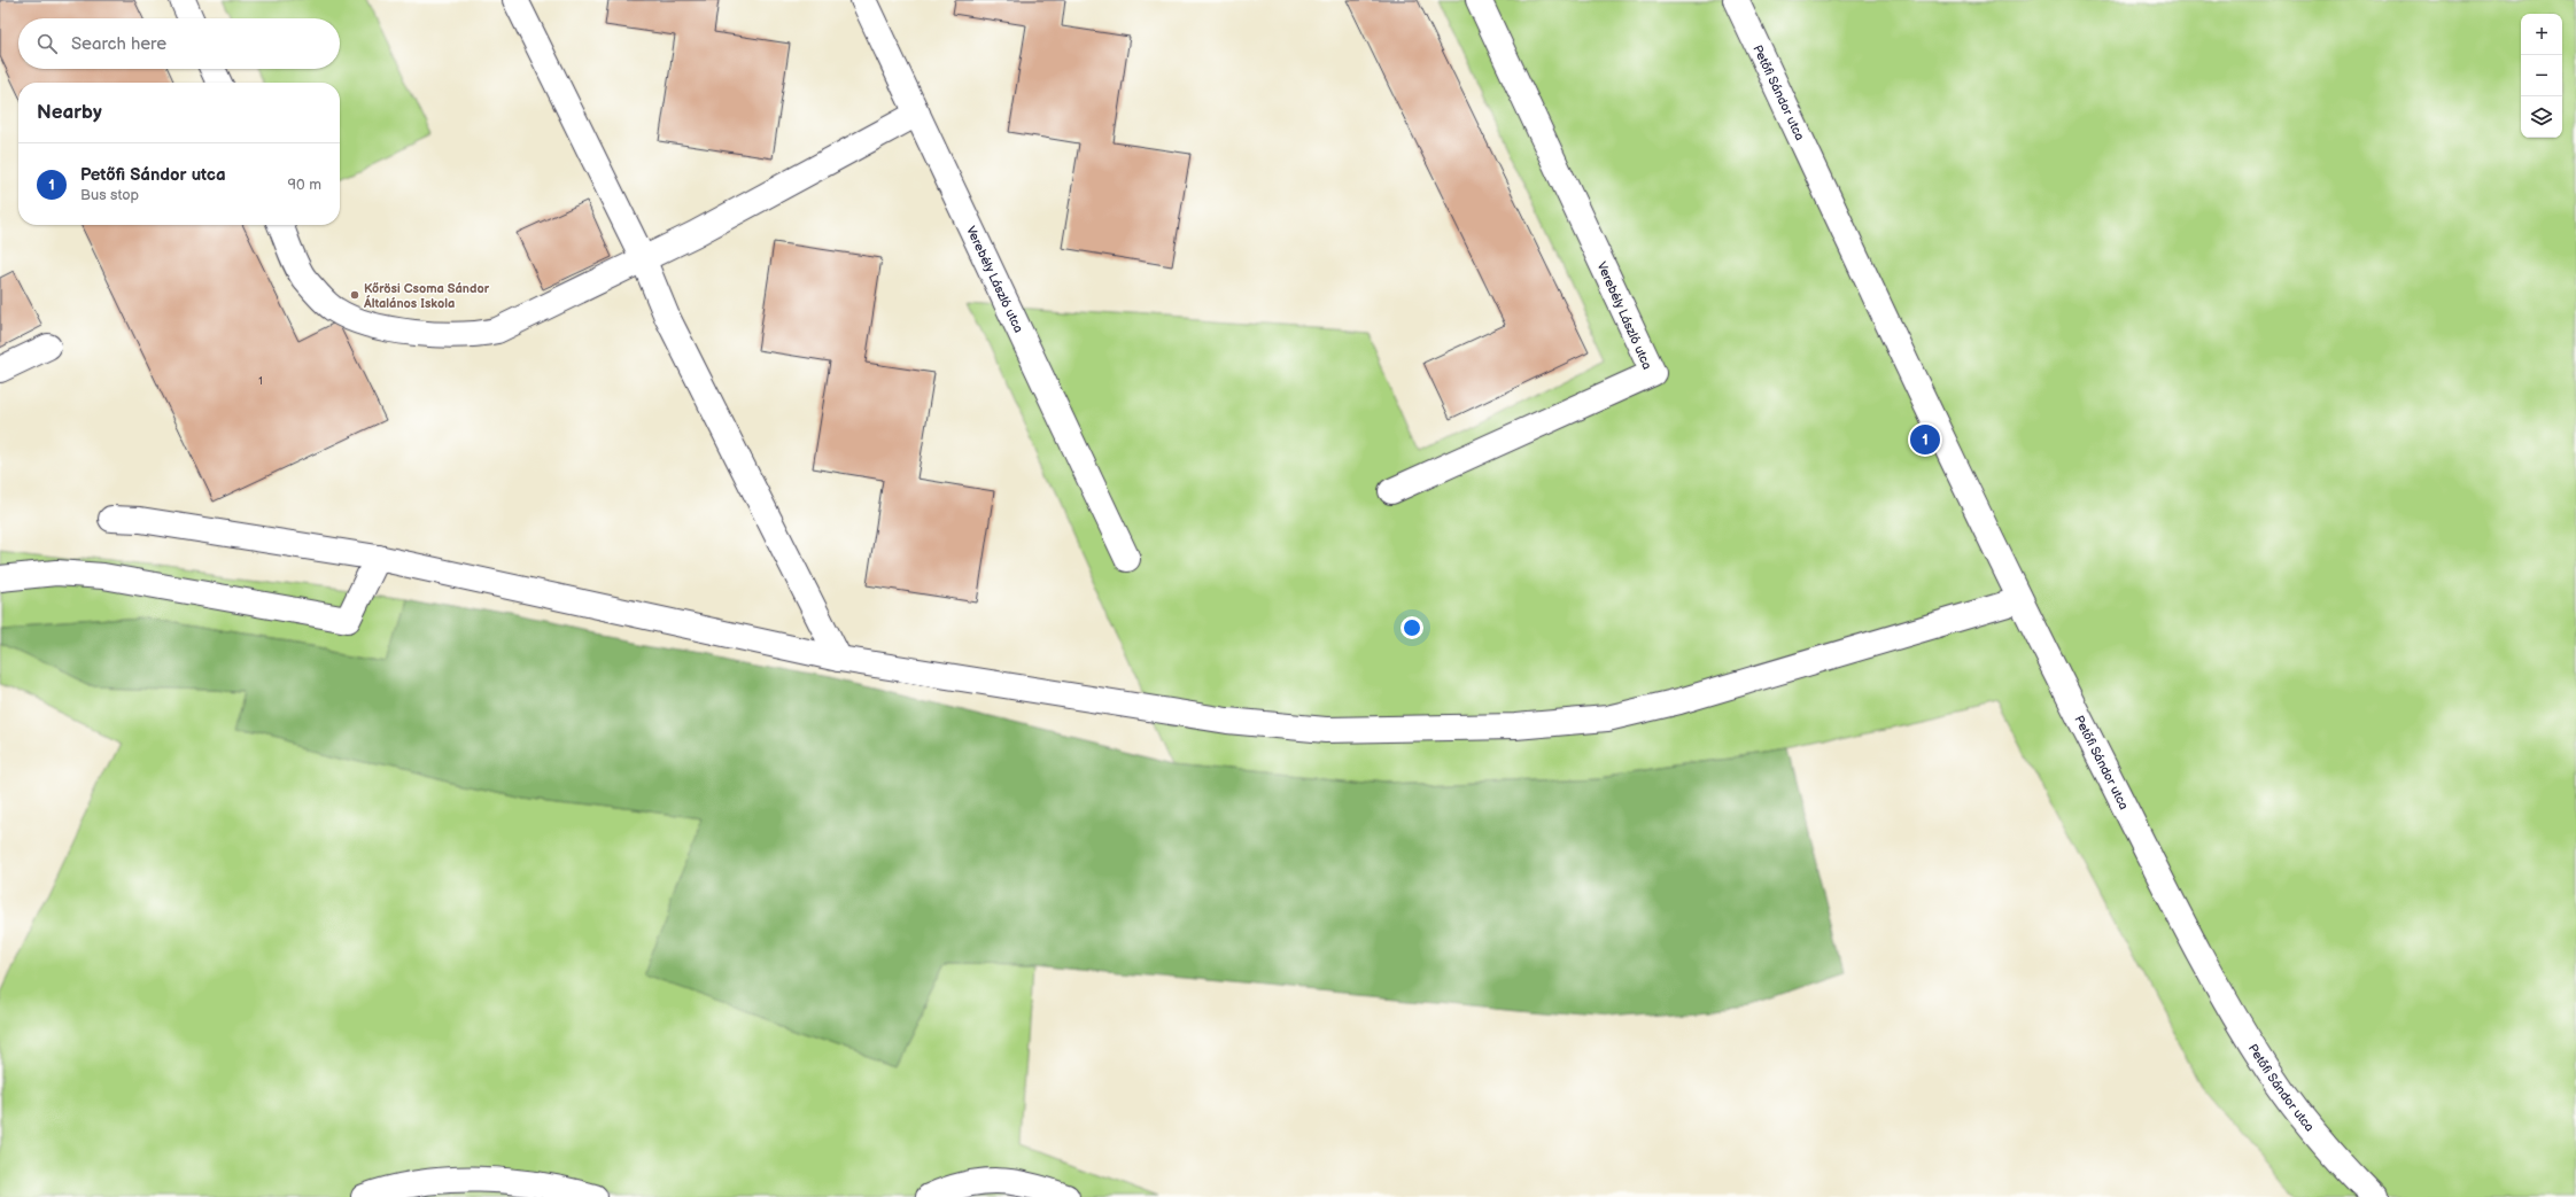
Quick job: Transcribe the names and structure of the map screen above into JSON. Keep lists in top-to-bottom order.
{
  "streets": {
    "street": ["Petőfi Sándor utca", "Verebély László utca"]
  },
  "places": ["Kőrösi Csoma Sándor Általános Iskola"],
  "house_numbers": ["1"],
  "page": {
    "map_buttons": ["+", "−"],
    "search": "Search here",
    "heading": "Nearby",
    "list": [
      {
        "mark": "1",
        "name": "Petőfi Sándor utca",
        "note": "Bus stop",
        "value": "90 m"
      }
    ],
    "pins": "1"
  }
}
